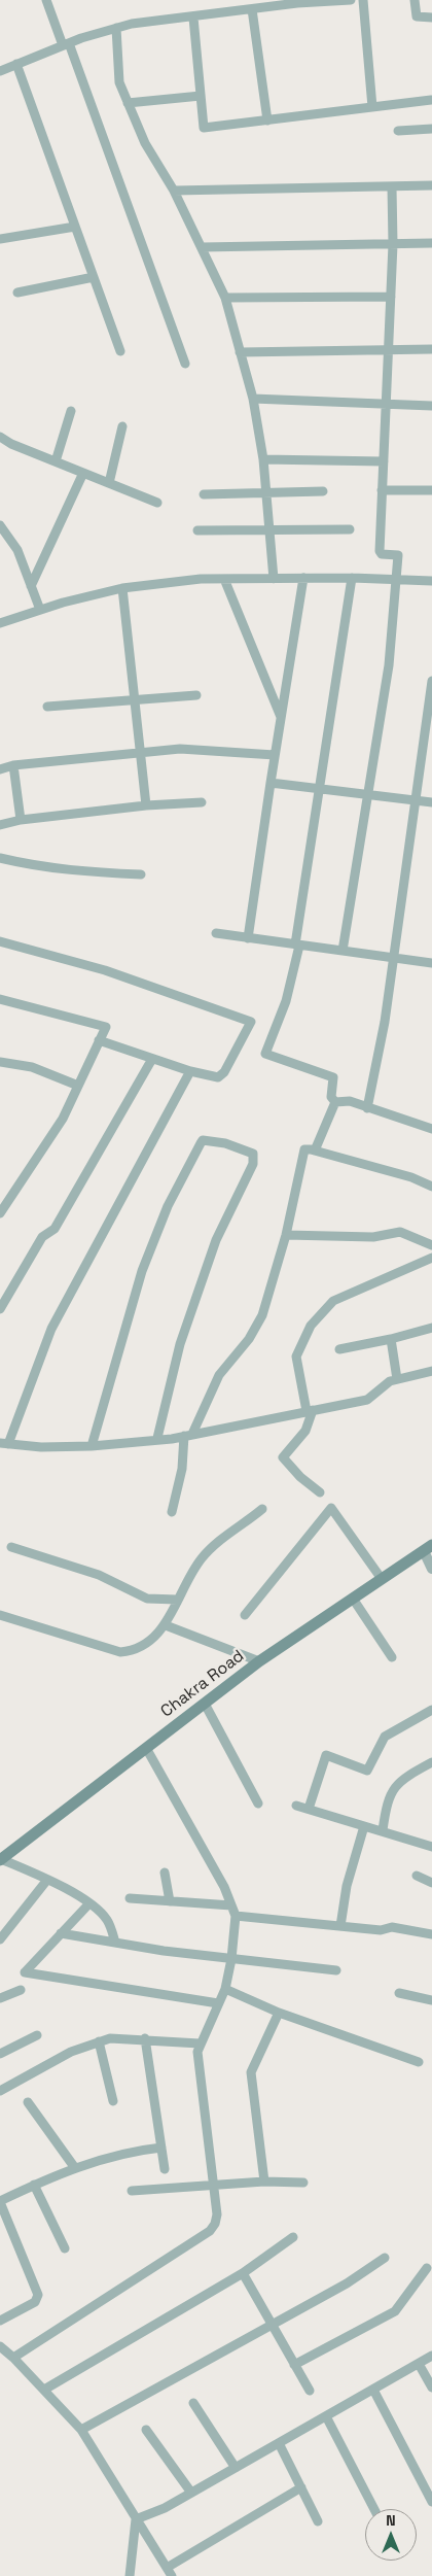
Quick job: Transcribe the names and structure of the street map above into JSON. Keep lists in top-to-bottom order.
{
  "streets": {
    "main road": ["Chakra Road"]
  },
  "north": "top"
}
